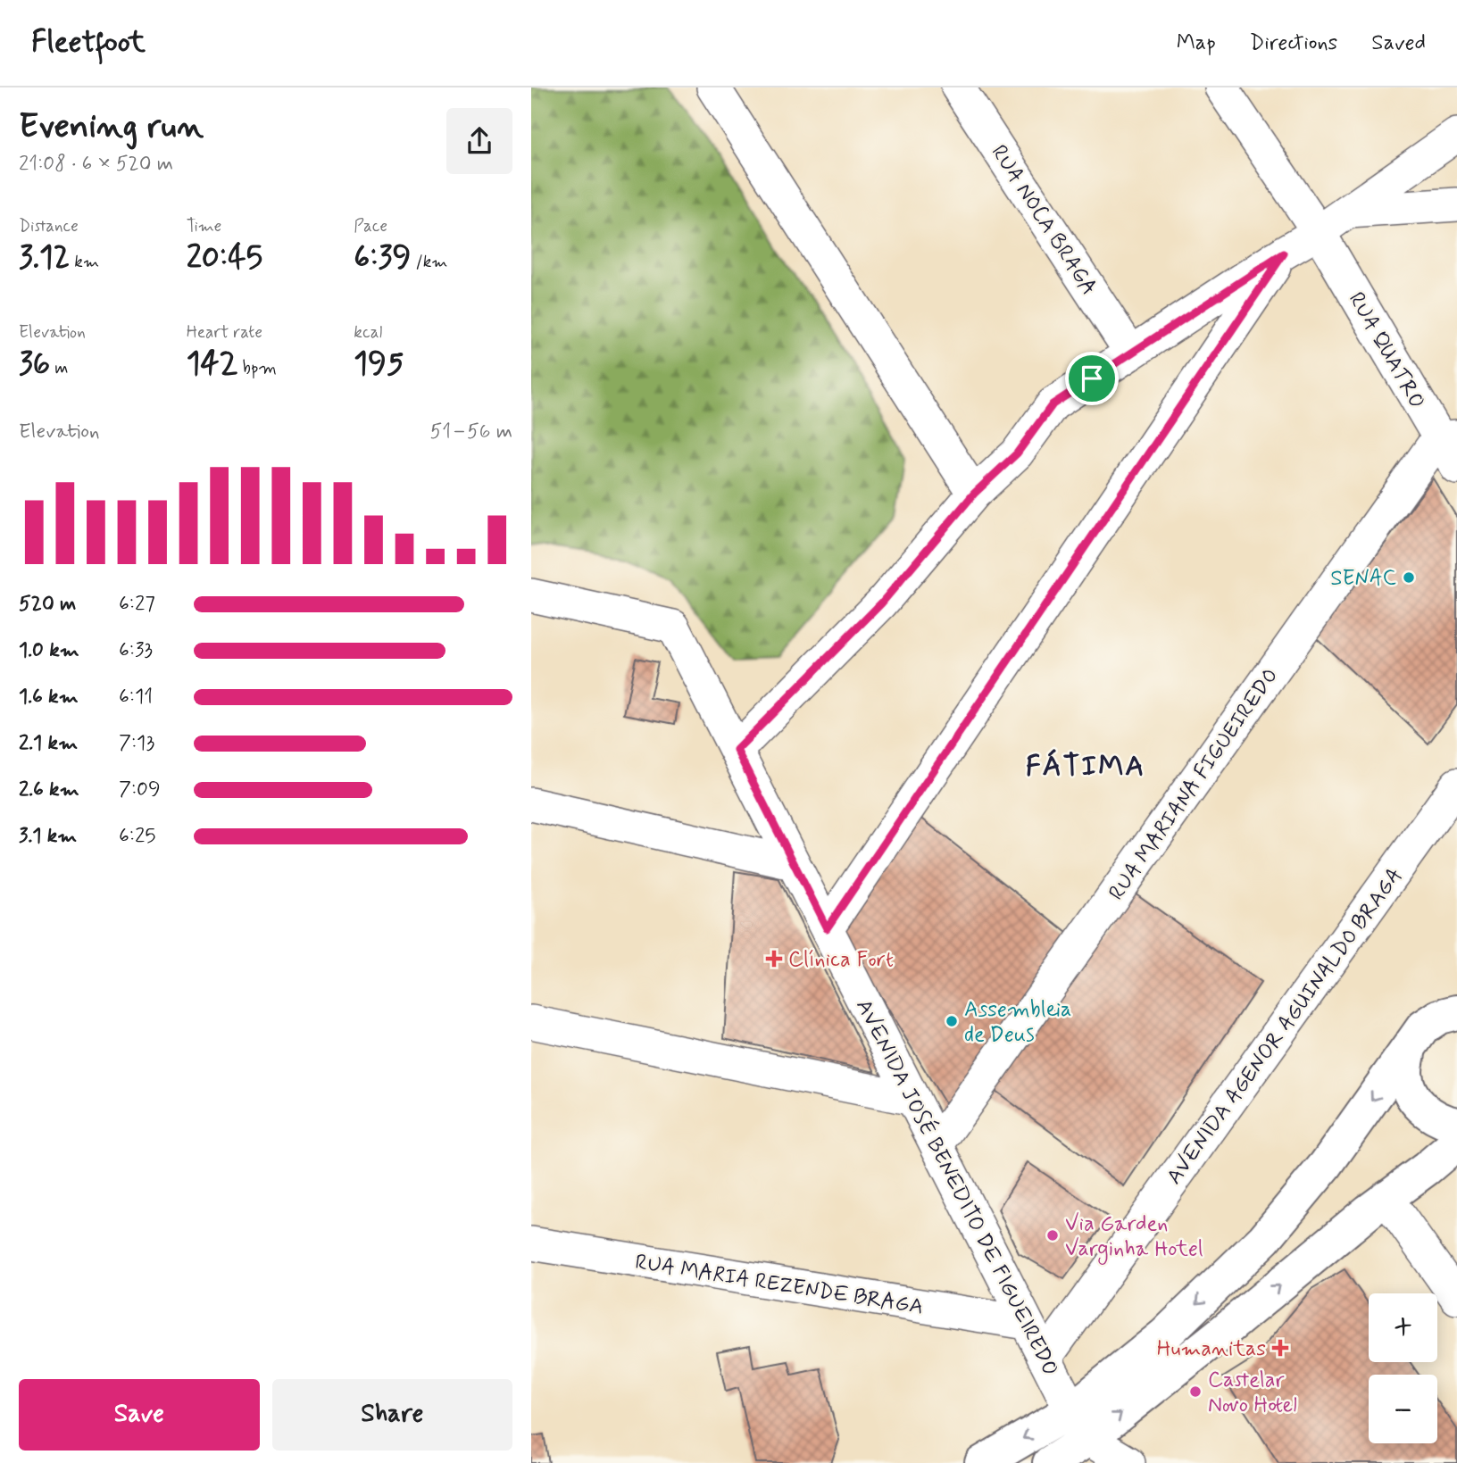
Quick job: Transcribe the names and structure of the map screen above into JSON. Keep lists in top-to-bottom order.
{
  "streets": {
    "street": [
      "RUA NOCA BRAGA",
      "RUA QUATRO",
      "RUA MARIANA FIGUEIREDO",
      "AVENIDA AGENOR AGUINALDO BRAGA",
      "AVENIDA JOSÉ BENEDITO DE FIGUEIREDO",
      "RUA MARIA REZENDE BRAGA"
    ]
  },
  "crossings": [
    ["RUA QUATRO", "RUA MARIANA FIGUEIREDO"],
    ["RUA MARIANA FIGUEIREDO", "AVENIDA JOSÉ BENEDITO DE FIGUEIREDO"],
    ["AVENIDA AGENOR AGUINALDO BRAGA", "AVENIDA JOSÉ BENEDITO DE FIGUEIREDO"],
    ["AVENIDA JOSÉ BENEDITO DE FIGUEIREDO", "RUA MARIA REZENDE BRAGA"]
  ],
  "districts": ["FÁTIMA"],
  "places": {
    "other": [
      "SENAC",
      "Assembleia de Deus",
      "Via Garden Varginha Hotel",
      "Castelar Novo Hotel"
    ],
    "health": ["Clínica Fort", "Humanitas"]
  },
  "page": {
    "header": "Fleetfoot",
    "nav": ["Map", "Directions", "Saved"],
    "heading": ["Evening run", "21:08 · 6 × 520 m"],
    "stats": [
      ["Distance", "3.12 km"],
      ["Time", "20:45"],
      ["Pace", "6:39 /km"],
      ["Elevation", "36 m"],
      ["Heart rate", "142 bpm"],
      ["kcal", "195"]
    ],
    "chart": ["Elevation", "51–56 m"],
    "list": [
      {
        "name": "520 m",
        "note": "6:27"
      },
      {
        "name": "1.0 km",
        "note": "6:33"
      },
      {
        "name": "1.6 km",
        "note": "6:11"
      },
      {
        "name": "2.1 km",
        "note": "7:13"
      },
      {
        "name": "2.6 km",
        "note": "7:09"
      },
      {
        "name": "3.1 km",
        "note": "6:25"
      }
    ],
    "map_buttons": ["+", "−"],
    "buttons": ["Save", "Share"]
  }
}
